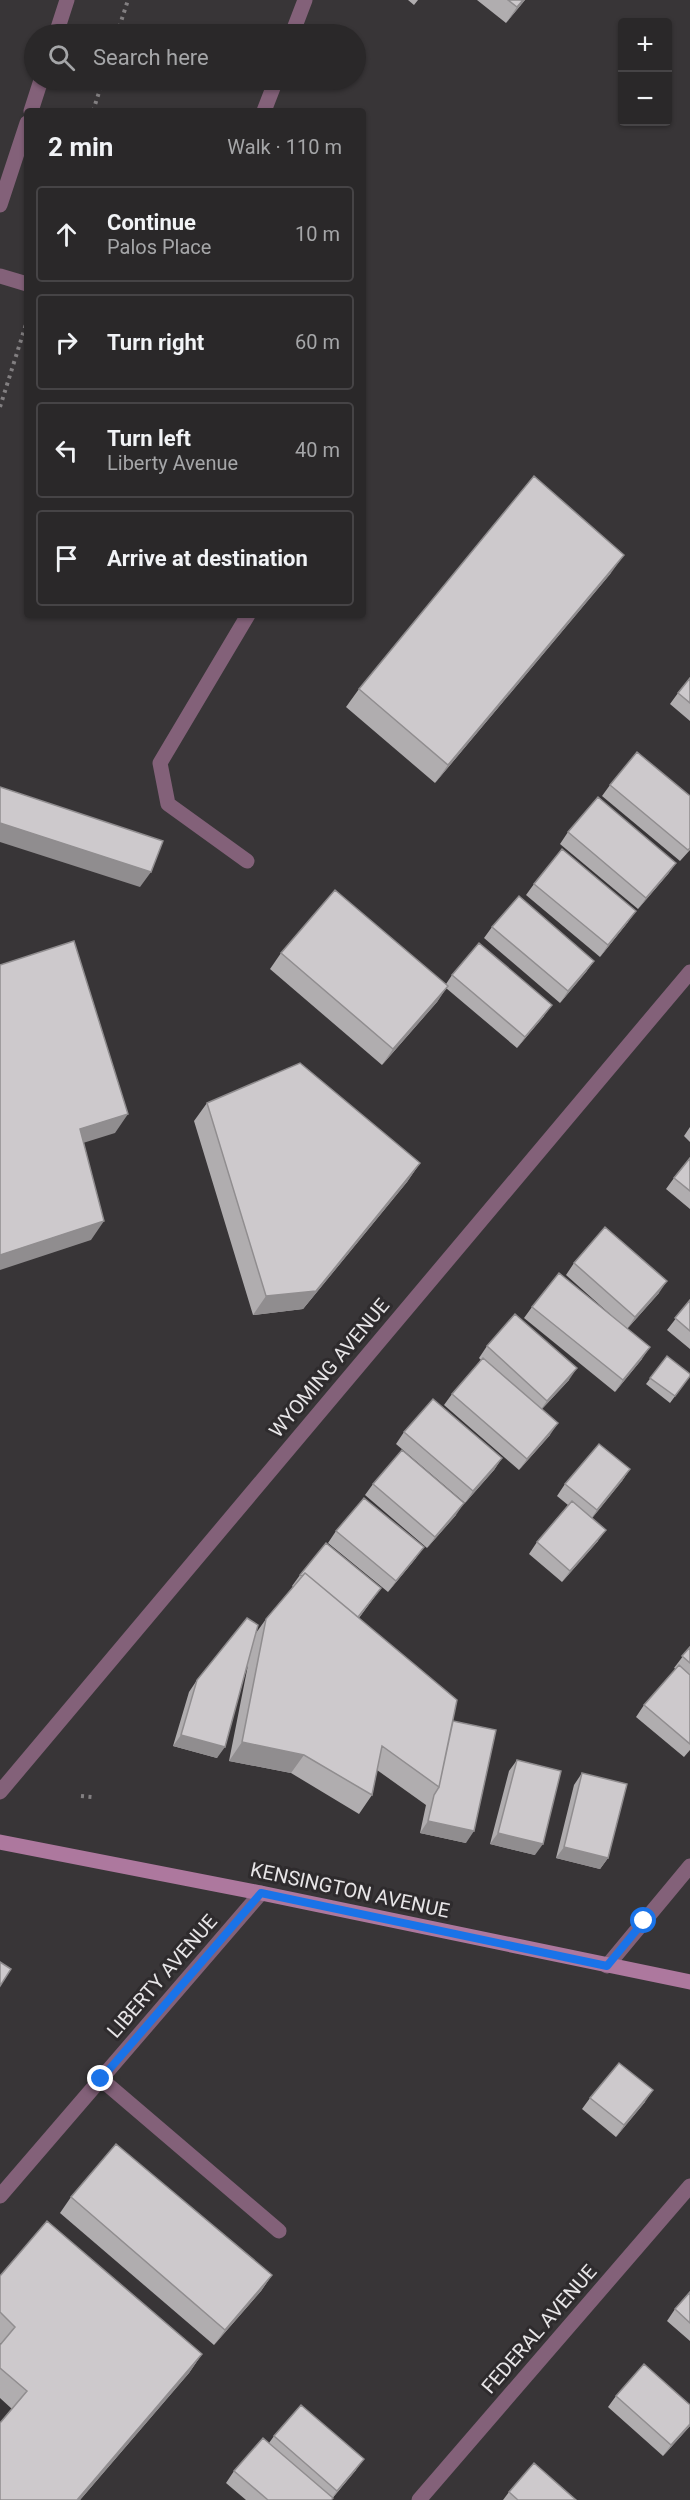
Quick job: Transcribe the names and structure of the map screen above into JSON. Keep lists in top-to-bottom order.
{
  "streets": {
    "street": [
      "WYOMING AVENUE",
      "KENSINGTON AVENUE",
      "LIBERTY AVENUE",
      "FEDERAL AVENUE"
    ]
  },
  "crossings": [
    ["KENSINGTON AVENUE", "LIBERTY AVENUE"]
  ],
  "page": {
    "map_buttons": ["+", "−"],
    "search": "Search here",
    "heading": ["2 min", "Walk · 110 m"],
    "list": [
      ["Continue", "Palos Place", "10 m"],
      ["Turn right", "60 m"],
      ["Turn left", "Liberty Avenue", "40 m"],
      "Arrive at destination"
    ]
  }
}
